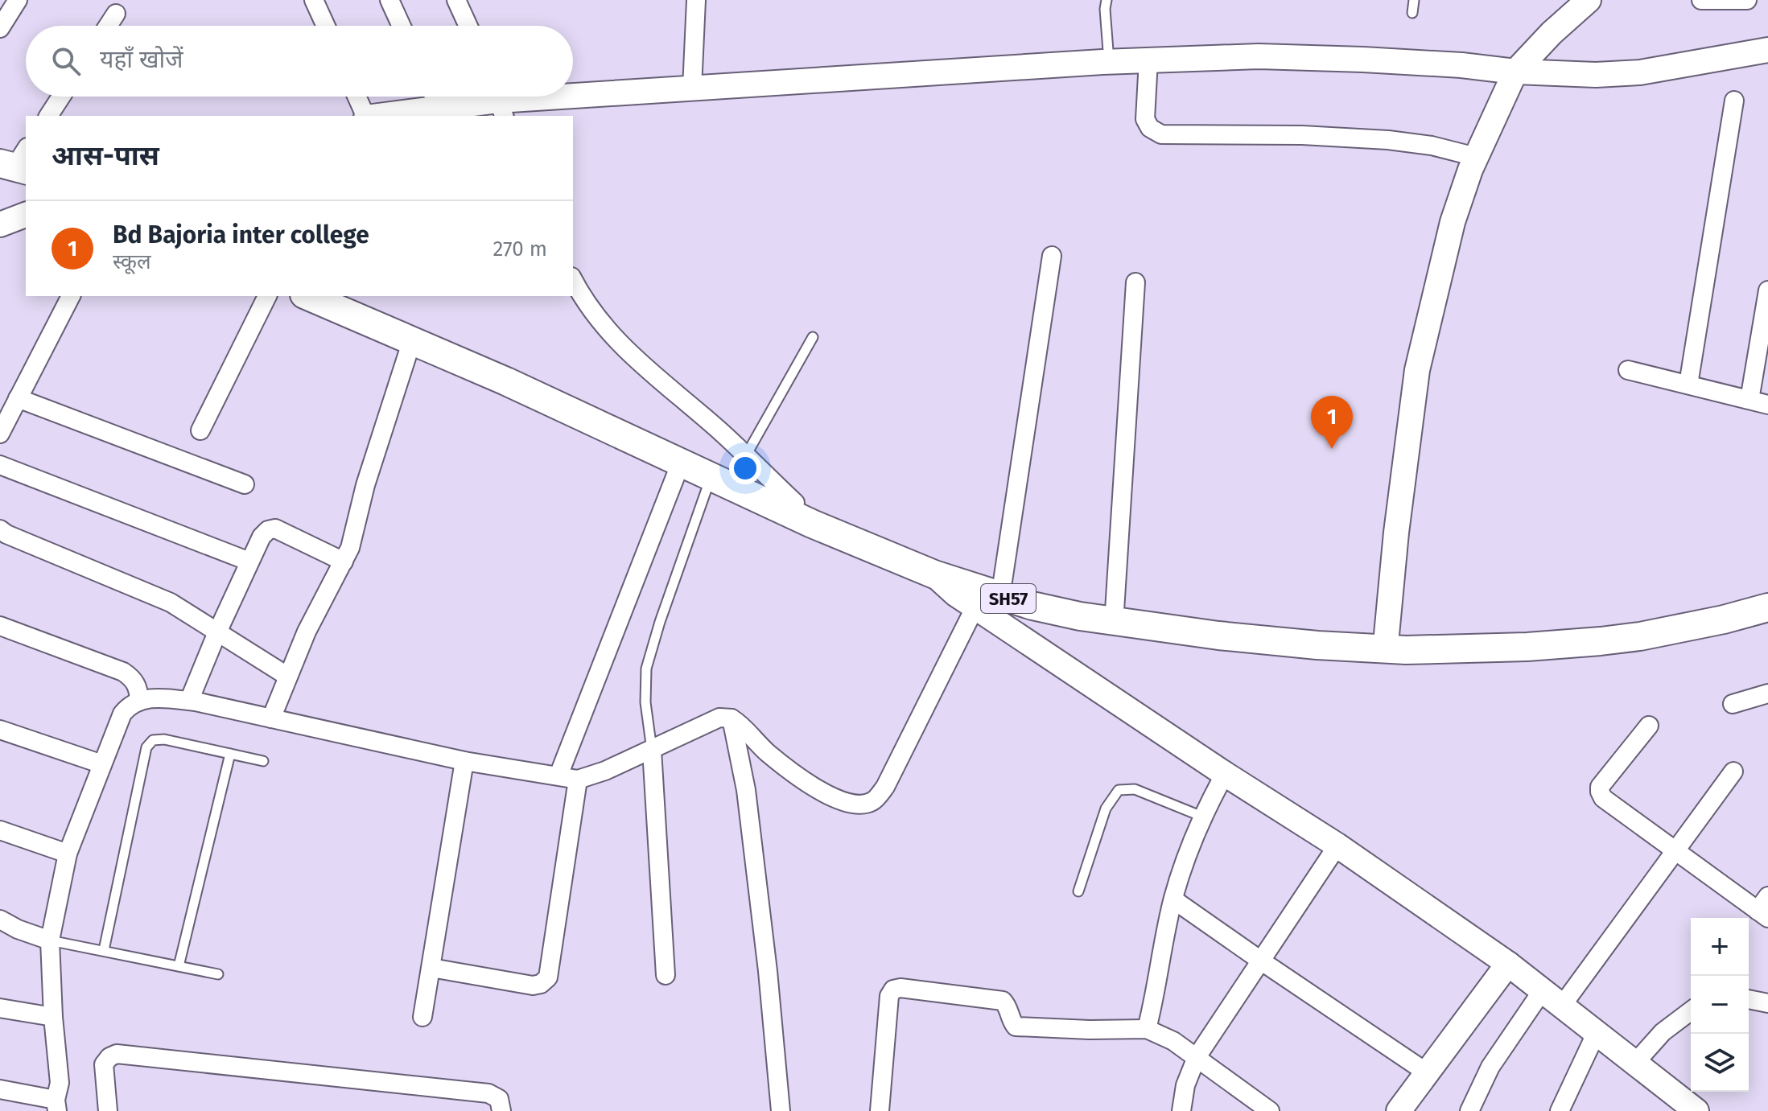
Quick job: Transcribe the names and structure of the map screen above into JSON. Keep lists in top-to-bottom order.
{
  "streets": {
    "main road": ["SH57"]
  },
  "page": {
    "search": "यहाँ खोजें",
    "heading": "आस-पास",
    "list": [
      {
        "mark": "1",
        "name": "Bd Bajoria inter college",
        "note": "स्कूल",
        "value": "270 m"
      }
    ],
    "pins": "1",
    "map_buttons": ["+", "−"]
  }
}
